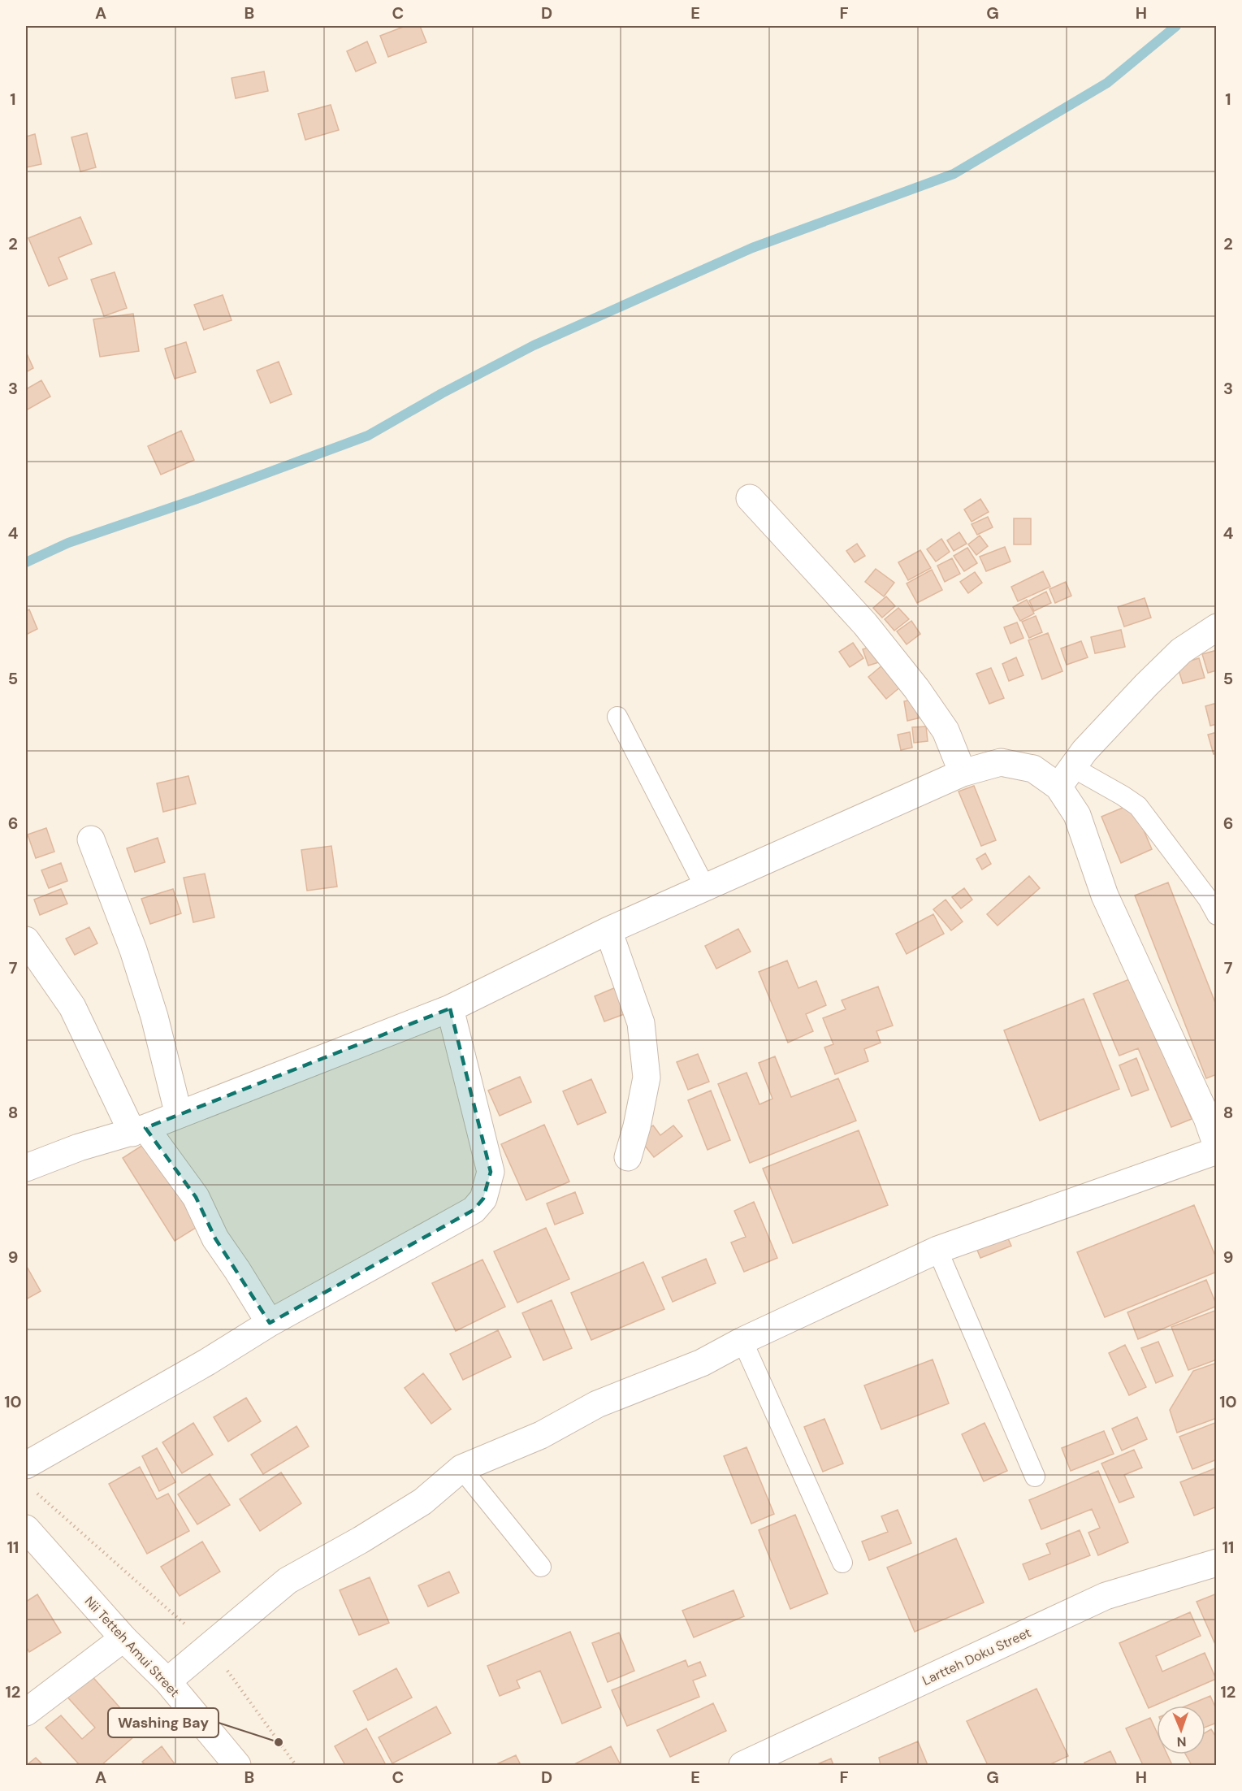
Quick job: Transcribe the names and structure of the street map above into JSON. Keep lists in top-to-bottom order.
{
  "streets": {
    "street": ["Nii Tetteh Amui Street", "Lartteh Doku Street"]
  },
  "places": ["Washing Bay"],
  "north": "bottom",
  "grid": {
    "columns": [
      "A",
      "B",
      "C",
      "D",
      "E",
      "F",
      "G",
      "H"
    ],
    "rows": [
      "1",
      "2",
      "3",
      "4",
      "5",
      "6",
      "7",
      "8",
      "9",
      "10",
      "11",
      "12"
    ]
  }
}
